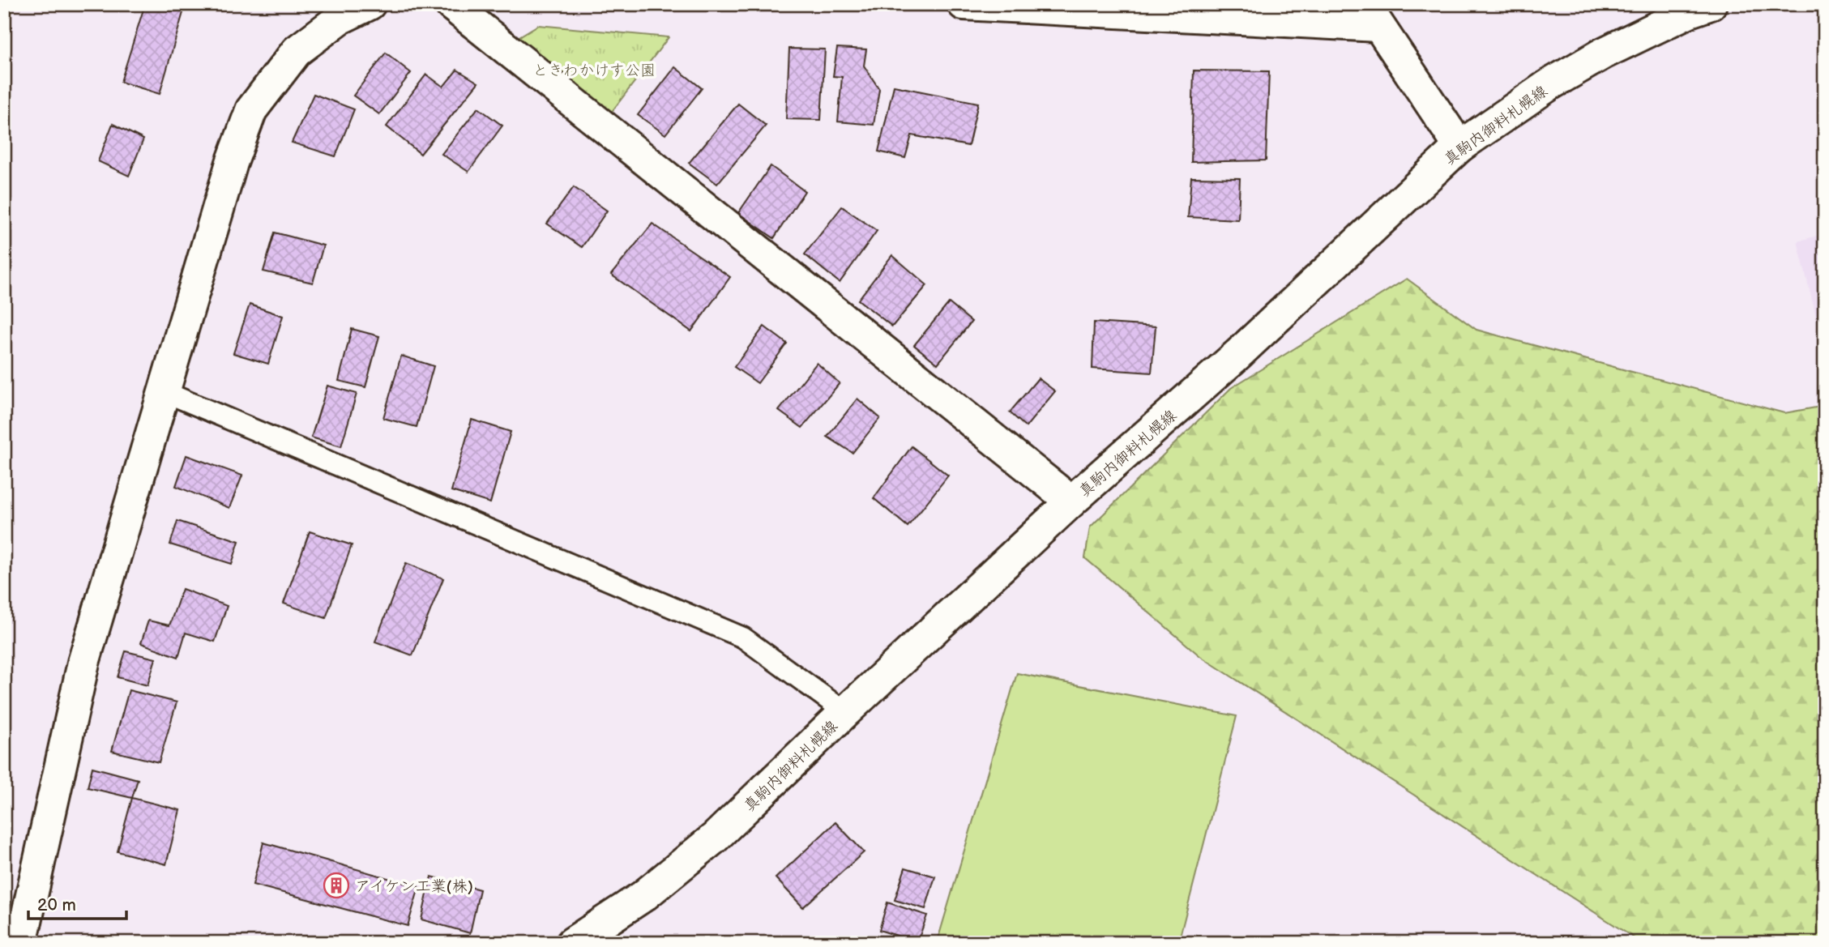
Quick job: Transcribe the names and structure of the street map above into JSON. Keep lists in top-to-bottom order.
{
  "streets": {
    "street": ["真駒内御料札幌線"]
  },
  "parks": ["ときわかけす公園"],
  "places": {
    "building": ["アイケン工業(株)"]
  },
  "scale_bar": "20 m"
}
